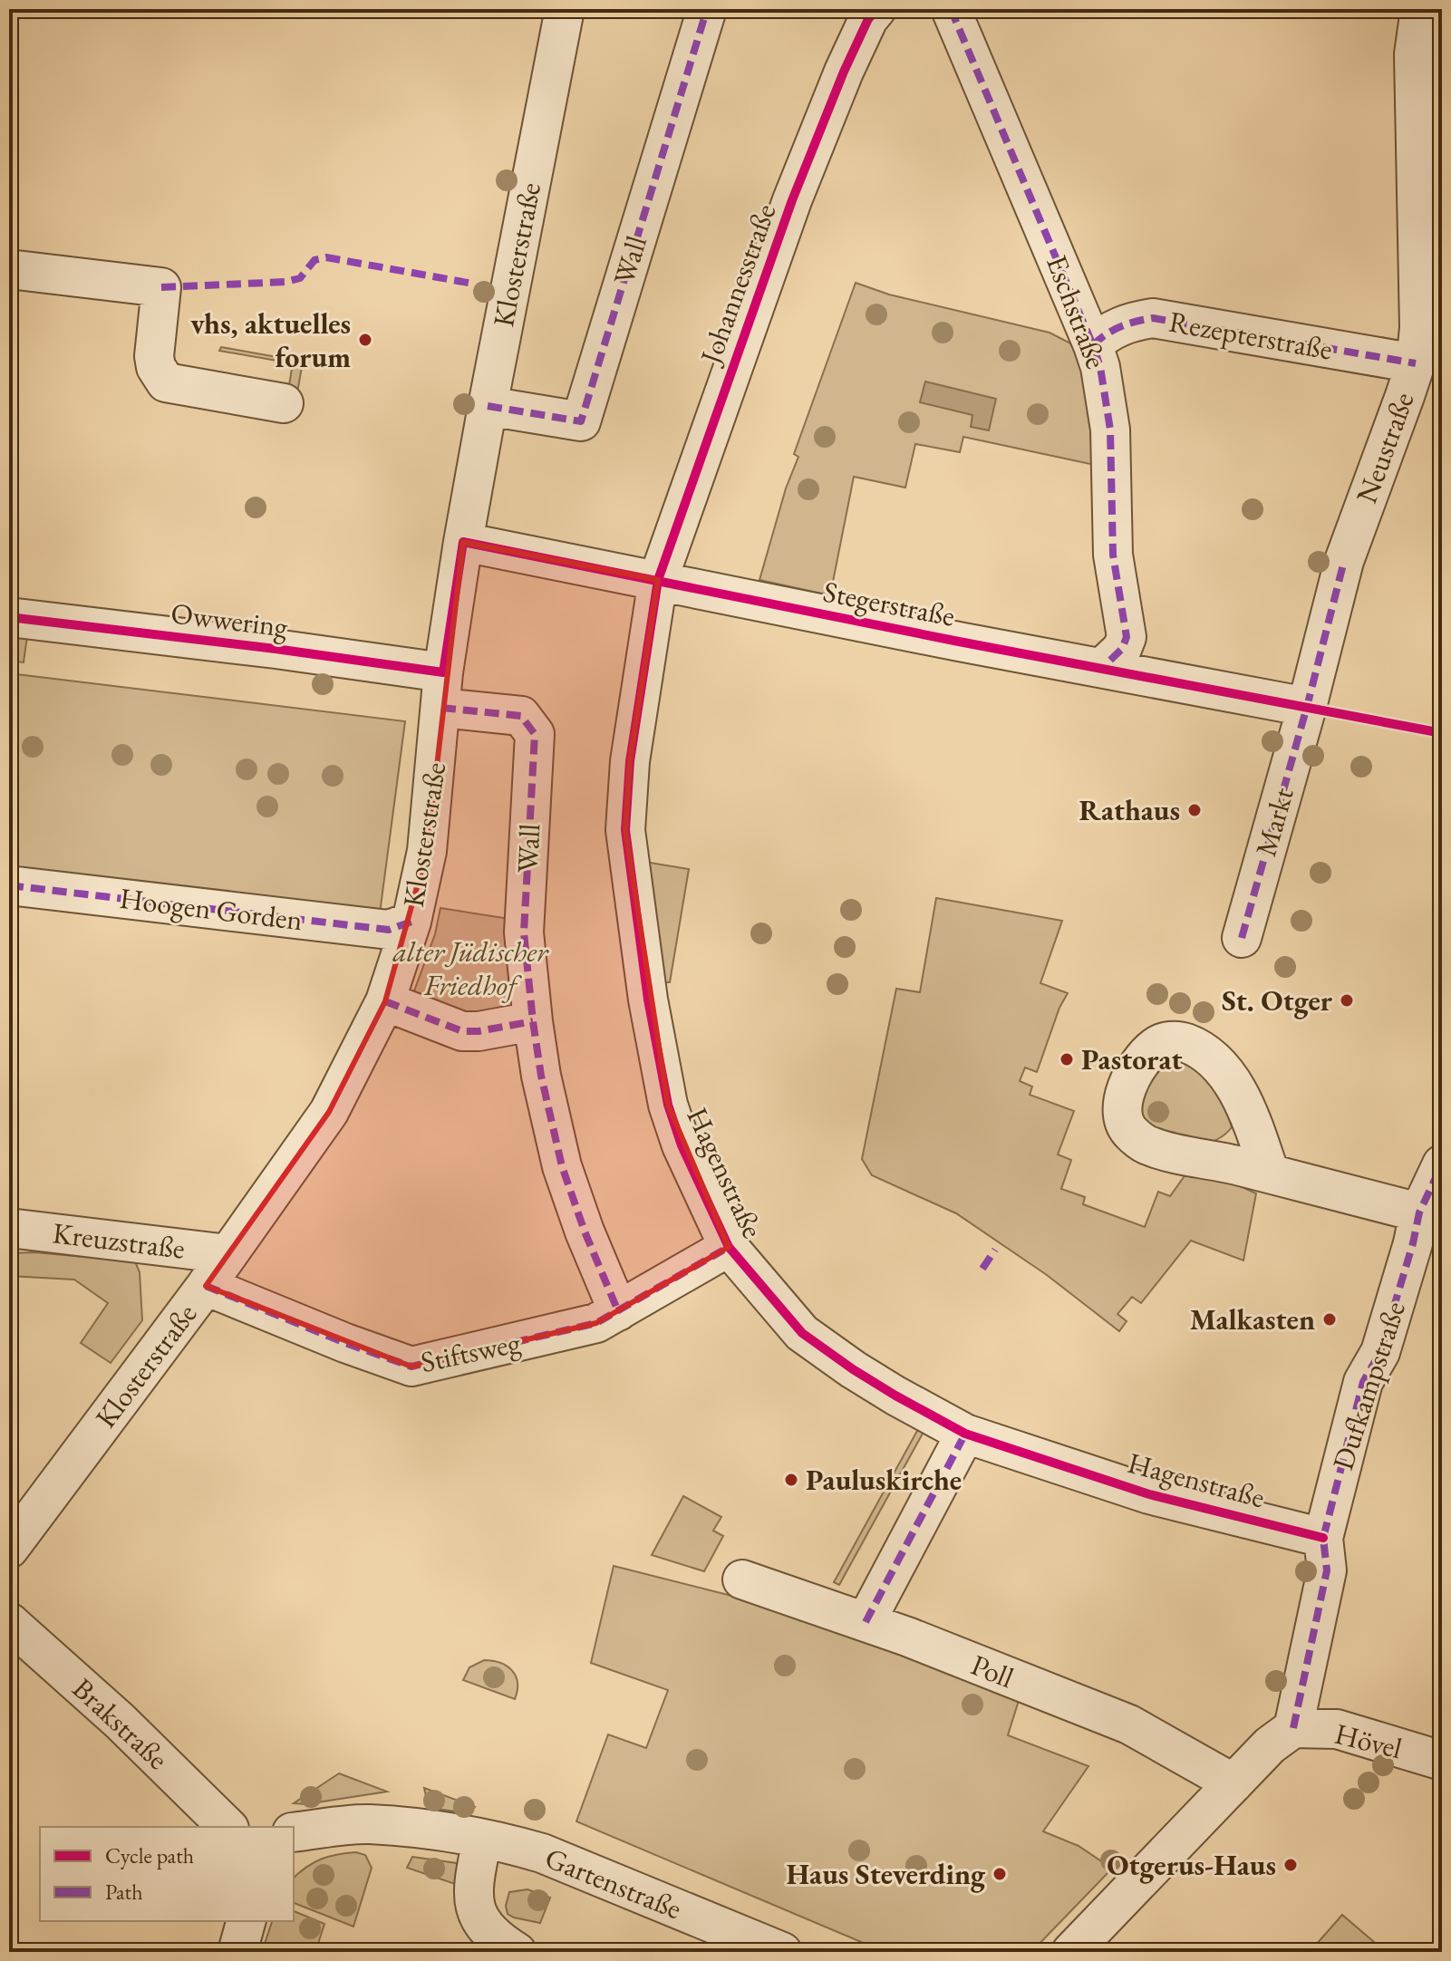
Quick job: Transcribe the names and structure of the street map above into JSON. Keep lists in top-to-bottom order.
{
  "streets": {
    "street": [
      "Klosterstraße",
      "Wall",
      "Johannesstraße",
      "Eschstraße",
      "Rezepterstraße",
      "Neustraße",
      "Stegerstraße",
      "Owwering",
      "Markt",
      "Hoogen Gorden",
      "Hagenstraße",
      "Kreuzstraße",
      "Stiftsweg",
      "Dufkampstraße",
      "Poll",
      "Brakstraße",
      "Hövel",
      "Gartenstraße"
    ]
  },
  "crossings": [
    ["Klosterstraße", "Wall"],
    ["Klosterstraße", "Stegerstraße"],
    ["Klosterstraße", "Owwering"],
    ["Klosterstraße", "Hoogen Gorden"],
    ["Klosterstraße", "Kreuzstraße"],
    ["Klosterstraße", "Stiftsweg"],
    ["Wall", "Owwering"],
    ["Wall", "Stiftsweg"],
    ["Johannesstraße", "Stegerstraße"],
    ["Johannesstraße", "Hagenstraße"],
    ["Eschstraße", "Rezepterstraße"],
    ["Eschstraße", "Stegerstraße"],
    ["Rezepterstraße", "Neustraße"],
    ["Neustraße", "Stegerstraße"],
    ["Neustraße", "Markt"],
    ["Stegerstraße", "Markt"],
    ["Stegerstraße", "Hagenstraße"],
    ["Hagenstraße", "Stiftsweg"],
    ["Hagenstraße", "Dufkampstraße"],
    ["Dufkampstraße", "Hövel"]
  ],
  "parks": ["alter Jüdischer Friedhof"],
  "places": [
    "vhs, aktuelles forum",
    "Rathaus",
    "St. Otger",
    "Pastorat",
    "Malkasten",
    "Pauluskirche",
    "Otgerus-Haus",
    "Haus Steverding"
  ],
  "legend": ["Cycle path", "Path"]
}
